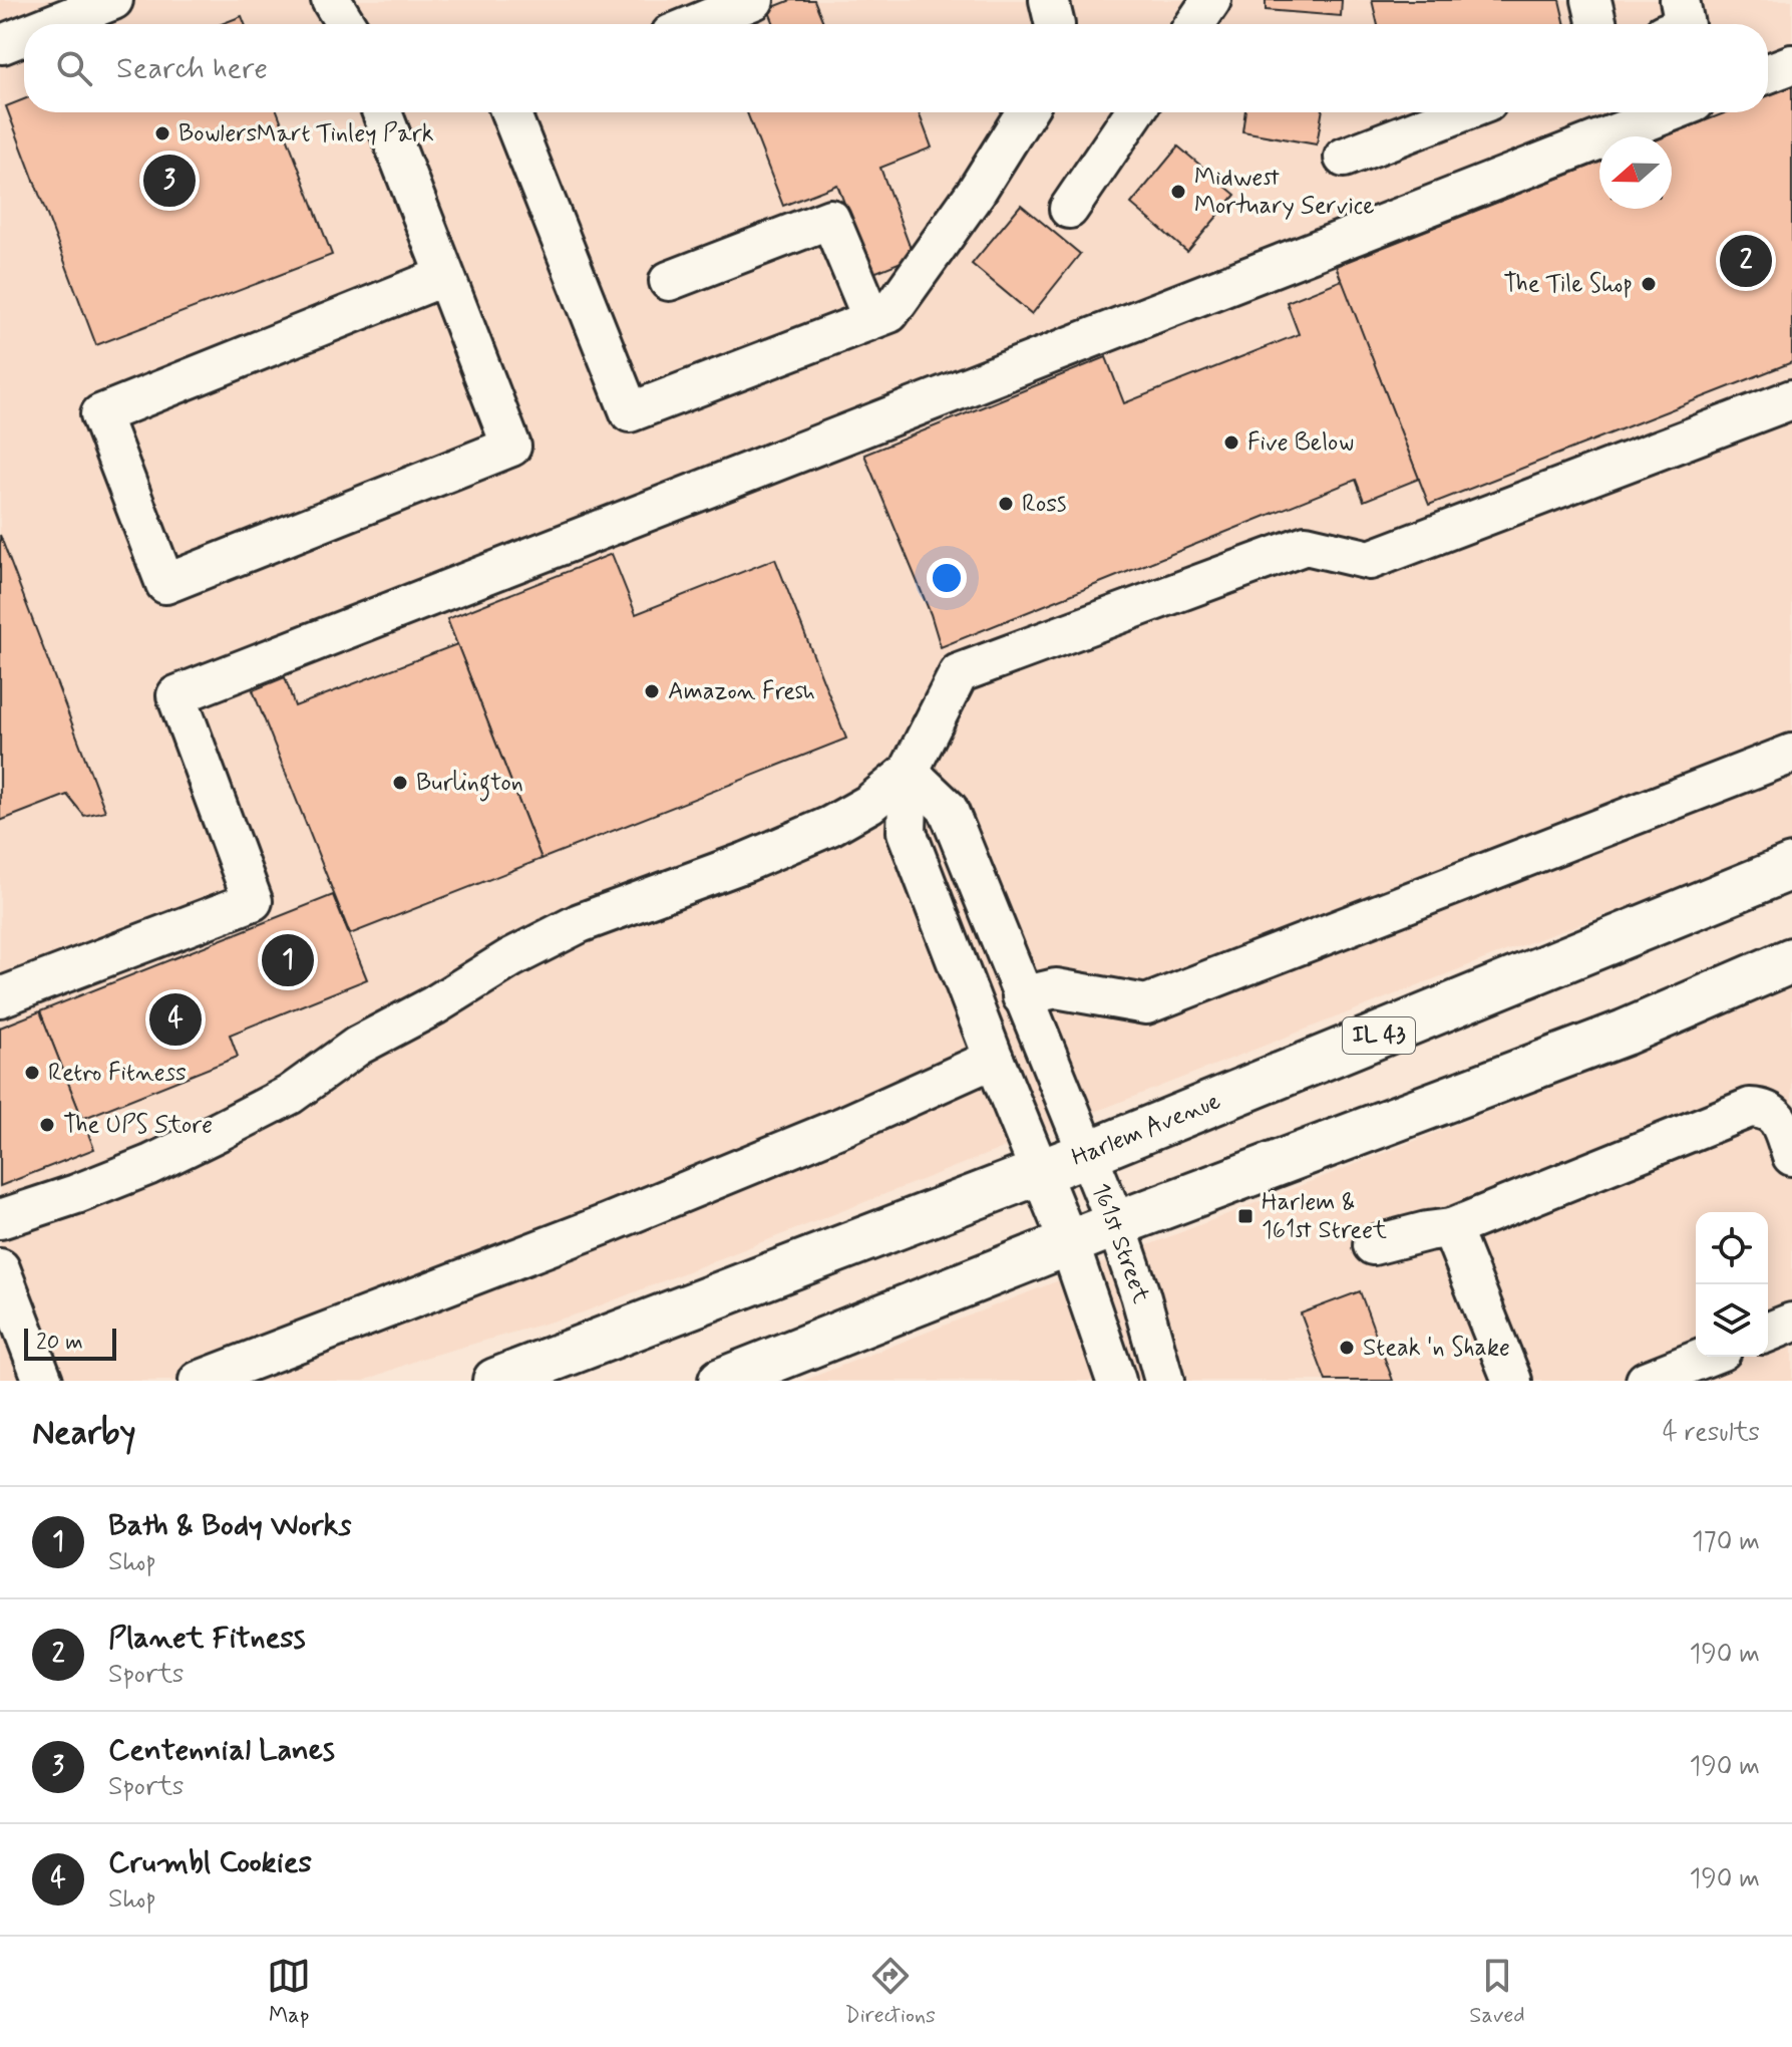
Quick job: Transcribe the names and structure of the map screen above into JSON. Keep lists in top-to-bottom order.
{
  "streets": {
    "main road": ["IL 43", "Harlem Avenue"],
    "lane": ["161st Street"]
  },
  "crossings": [
    ["Harlem Avenue", "161st Street"]
  ],
  "places": {
    "other": [
      "BowlersMart Tinley Park",
      "Midwest Mortuary Service",
      "The Tile Shop",
      "Five Below",
      "Ross",
      "Amazon Fresh",
      "Burlington",
      "Retro Fitness",
      "The UPS Store",
      "Steak 'n Shake"
    ],
    "transit": ["Harlem & 161st Street"]
  },
  "scale_bar": "20 m",
  "north": "left",
  "page": {
    "search": "Search here",
    "pins": [
      "3",
      "2",
      "1",
      "4"
    ],
    "scale": "20 m",
    "heading": ["Nearby", "4 results"],
    "list": [
      {
        "mark": "1",
        "name": "Bath & Body Works",
        "note": "Shop",
        "value": "170 m"
      },
      {
        "mark": "2",
        "name": "Planet Fitness",
        "note": "Sports",
        "value": "190 m"
      },
      {
        "mark": "3",
        "name": "Centennial Lanes",
        "note": "Sports",
        "value": "190 m"
      },
      {
        "mark": "4",
        "name": "Crumbl Cookies",
        "note": "Shop",
        "value": "190 m"
      }
    ],
    "nav": ["Map", "Directions", "Saved"]
  }
}
